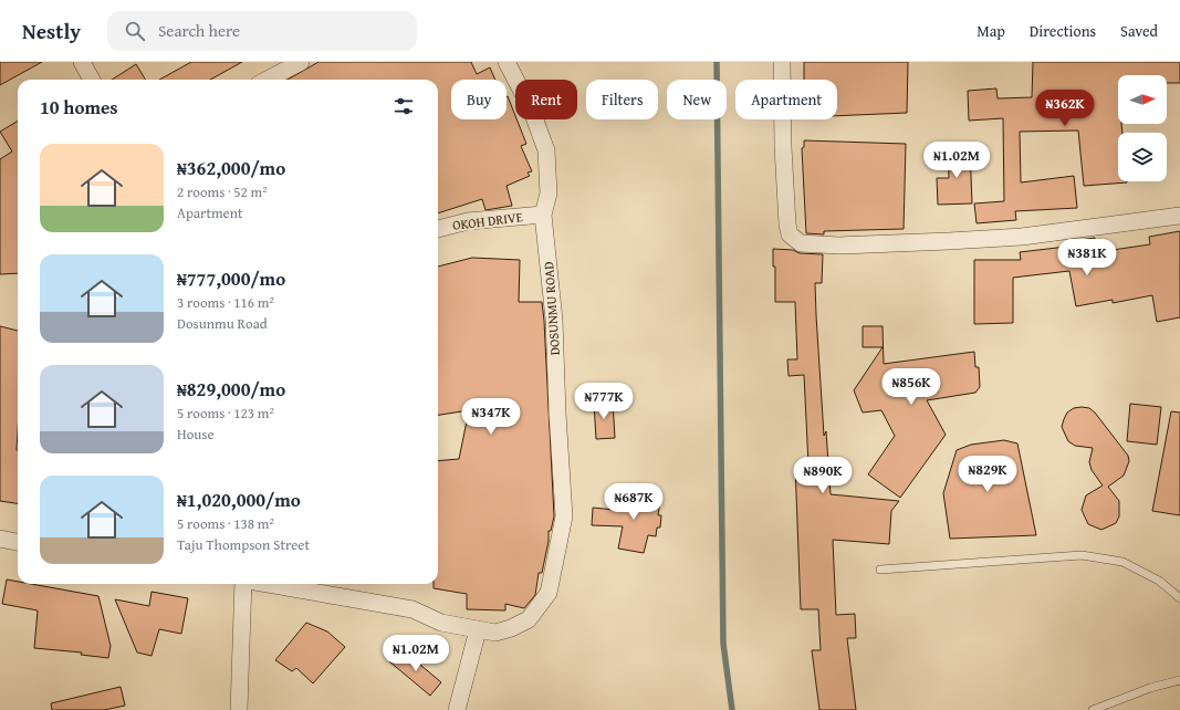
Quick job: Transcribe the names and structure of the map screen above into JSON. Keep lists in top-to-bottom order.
{
  "streets": {
    "street": ["OKOH DRIVE", "DOSUNMU ROAD"]
  },
  "crossings": [
    ["OKOH DRIVE", "DOSUNMU ROAD"]
  ],
  "north": "right",
  "page": {
    "header": "Nestly",
    "search": "Search here",
    "nav": ["Map", "Directions", "Saved"],
    "chip": [
      "Buy",
      "Rent",
      "Filters",
      "New",
      "Apartment"
    ],
    "heading": "10 homes",
    "price": [
      "₦362K",
      "₦1.02M",
      "₦381K",
      "₦856K",
      "₦777K",
      "₦347K",
      "₦829K",
      "₦890K",
      "₦687K",
      "₦1.02M"
    ],
    "list": [
      {
        "name": "₦362,000/mo",
        "note": "2 rooms · 52 m² · Apartment"
      },
      {
        "name": "₦777,000/mo",
        "note": "3 rooms · 116 m² · Dosunmu Road"
      },
      {
        "name": "₦829,000/mo",
        "note": "5 rooms · 123 m² · House"
      },
      {
        "name": "₦1,020,000/mo",
        "note": "5 rooms · 138 m² · Taju Thompson Street"
      }
    ]
  }
}
